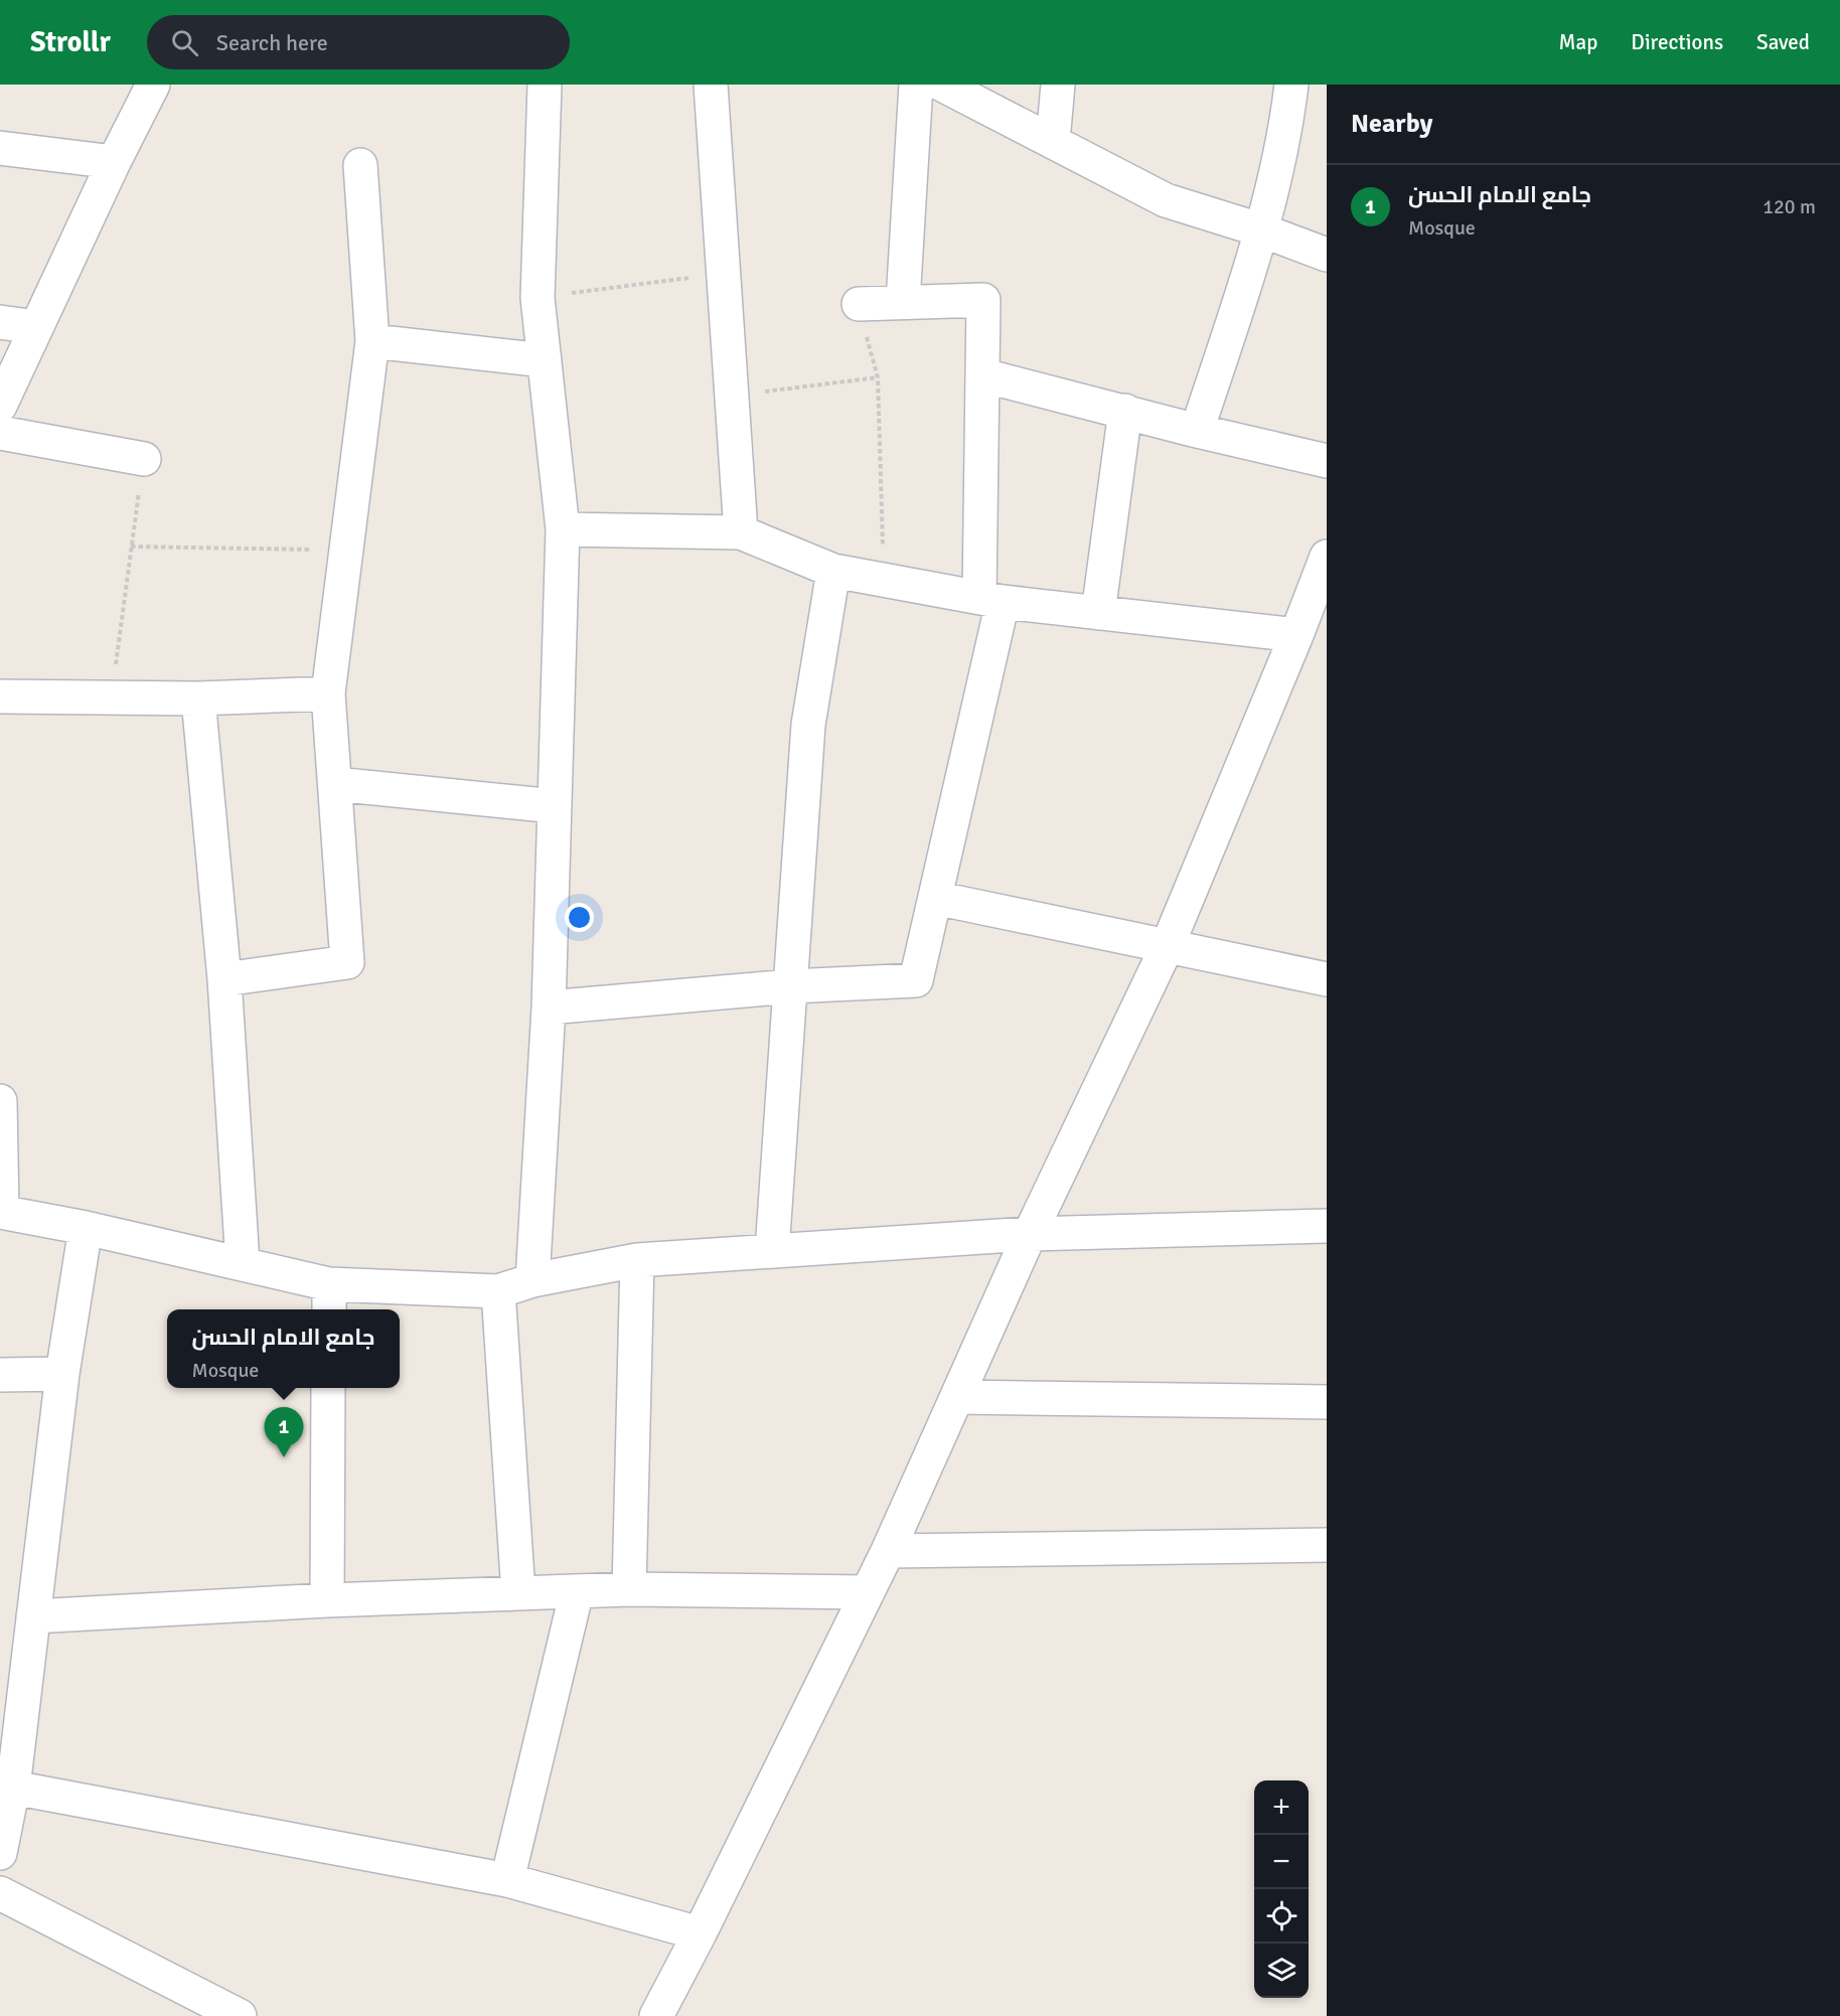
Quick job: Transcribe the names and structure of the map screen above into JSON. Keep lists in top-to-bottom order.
{
  "page": {
    "header": "Strollr",
    "search": "Search here",
    "nav": ["Map", "Directions", "Saved"],
    "heading": "Nearby",
    "list": [
      {
        "mark": "1",
        "name": "جامع الامام الحسن",
        "note": "Mosque",
        "value": "120 m"
      }
    ],
    "popup": ["جامع الامام الحسن", "Mosque"],
    "pins": "1",
    "map_buttons": ["+", "−"]
  }
}
